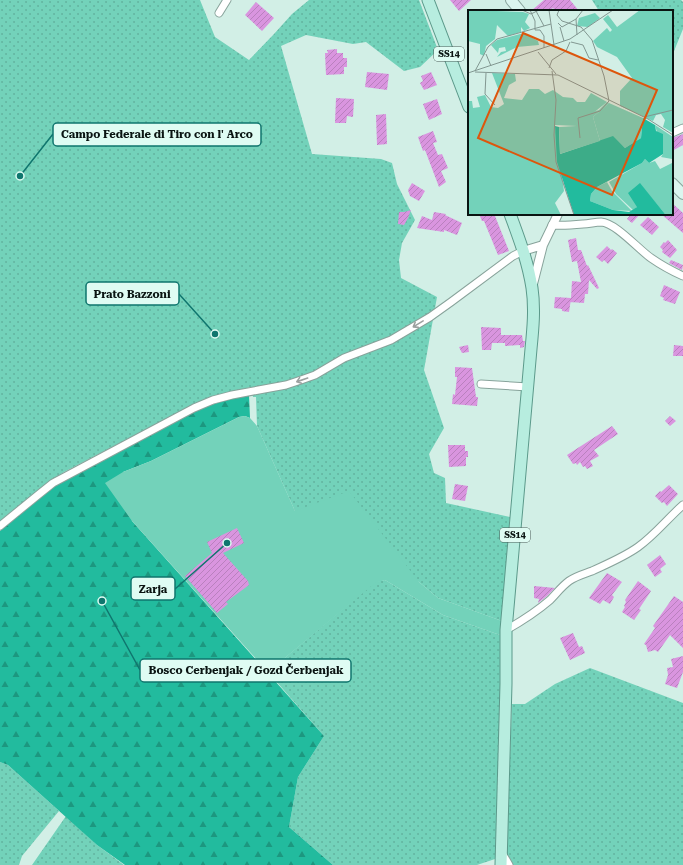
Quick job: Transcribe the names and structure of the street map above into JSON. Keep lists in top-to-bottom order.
{
  "streets": {
    "main road": ["SS14"]
  },
  "places": [
    "Campo Federale di Tiro con l' Arco",
    "Prato Bazzoni",
    "Zarja",
    "Bosco Cerbenjak / Gozd Čerbenjak"
  ]
}
